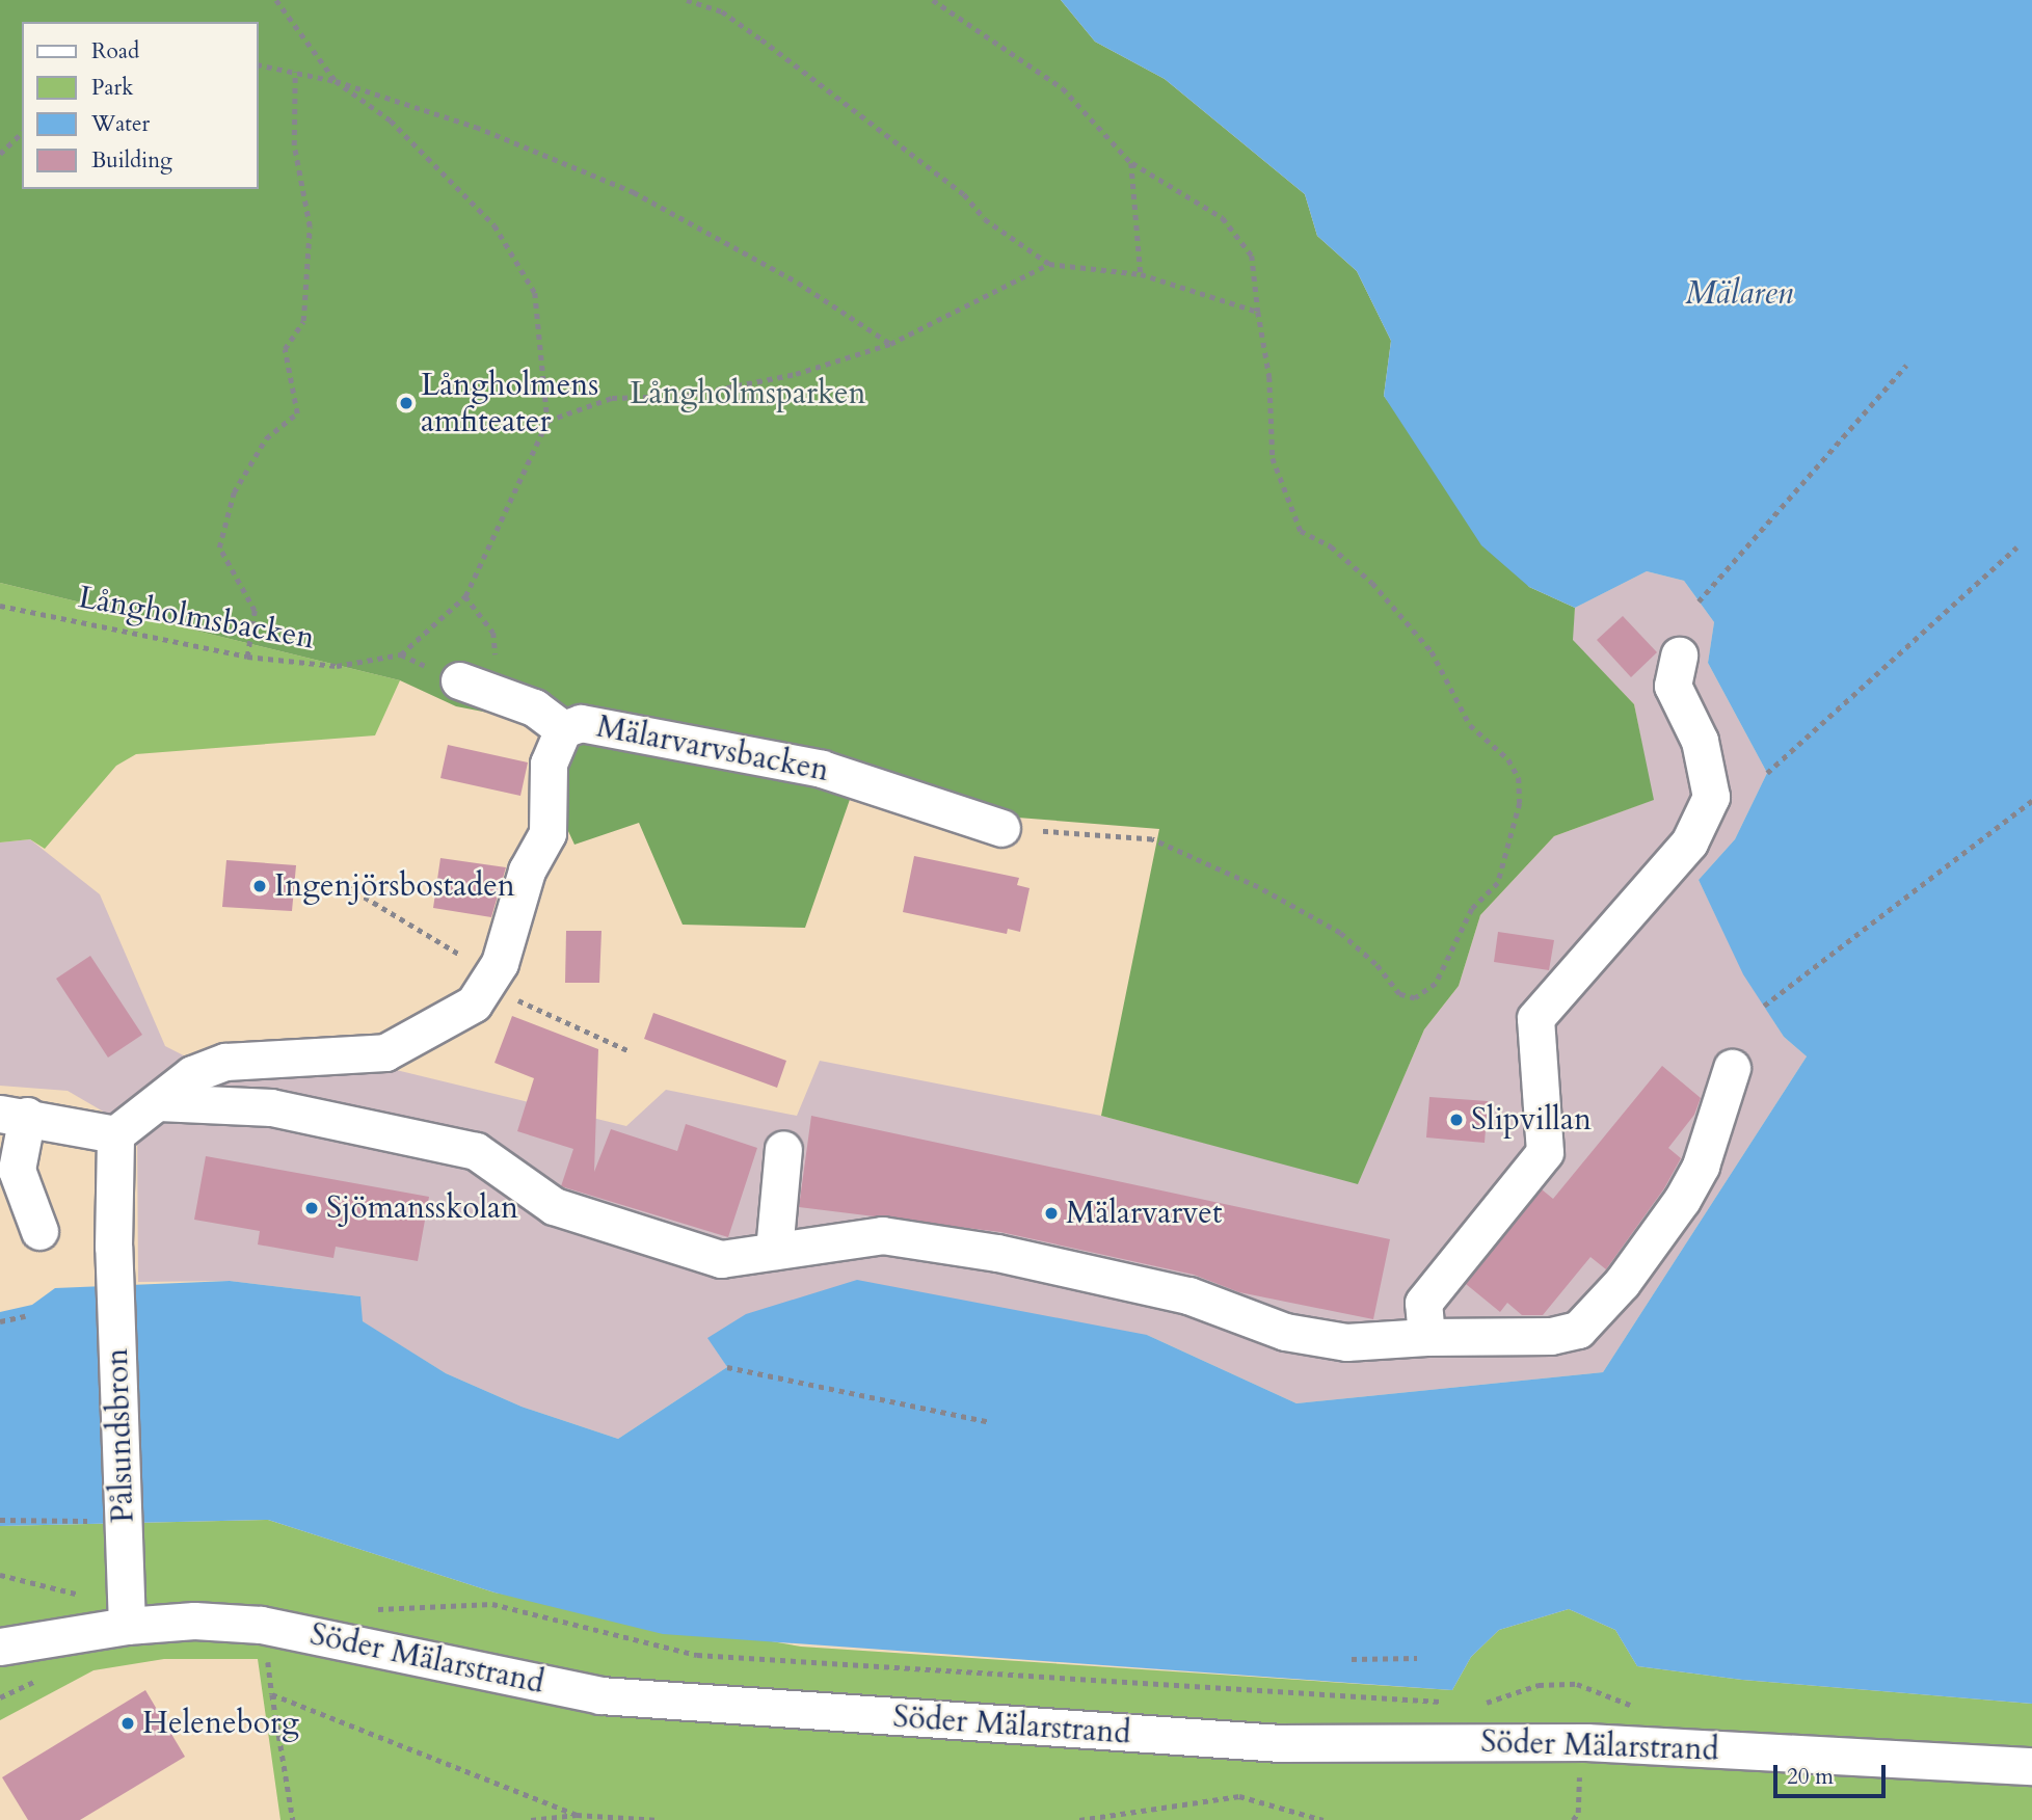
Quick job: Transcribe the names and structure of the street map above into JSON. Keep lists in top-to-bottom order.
{
  "streets": {
    "street": ["Mälarvarvsbacken", "Pålsundsbron", "Söder Mälarstrand"],
    "path": ["Långholmsbacken"]
  },
  "crossings": [
    ["Mälarvarvsbacken", "Pålsundsbron"],
    ["Pålsundsbron", "Söder Mälarstrand"]
  ],
  "water": ["Mälaren"],
  "parks": ["Långholmsparken"],
  "places": [
    "Långholmens amfiteater",
    "Ingenjörsbostaden",
    "Slipvillan",
    "Sjömansskolan",
    "Mälarvarvet",
    "Heleneborg"
  ],
  "legend": [
    "Road",
    "Park",
    "Water",
    "Building"
  ],
  "scale_bar": "20 m"
}
